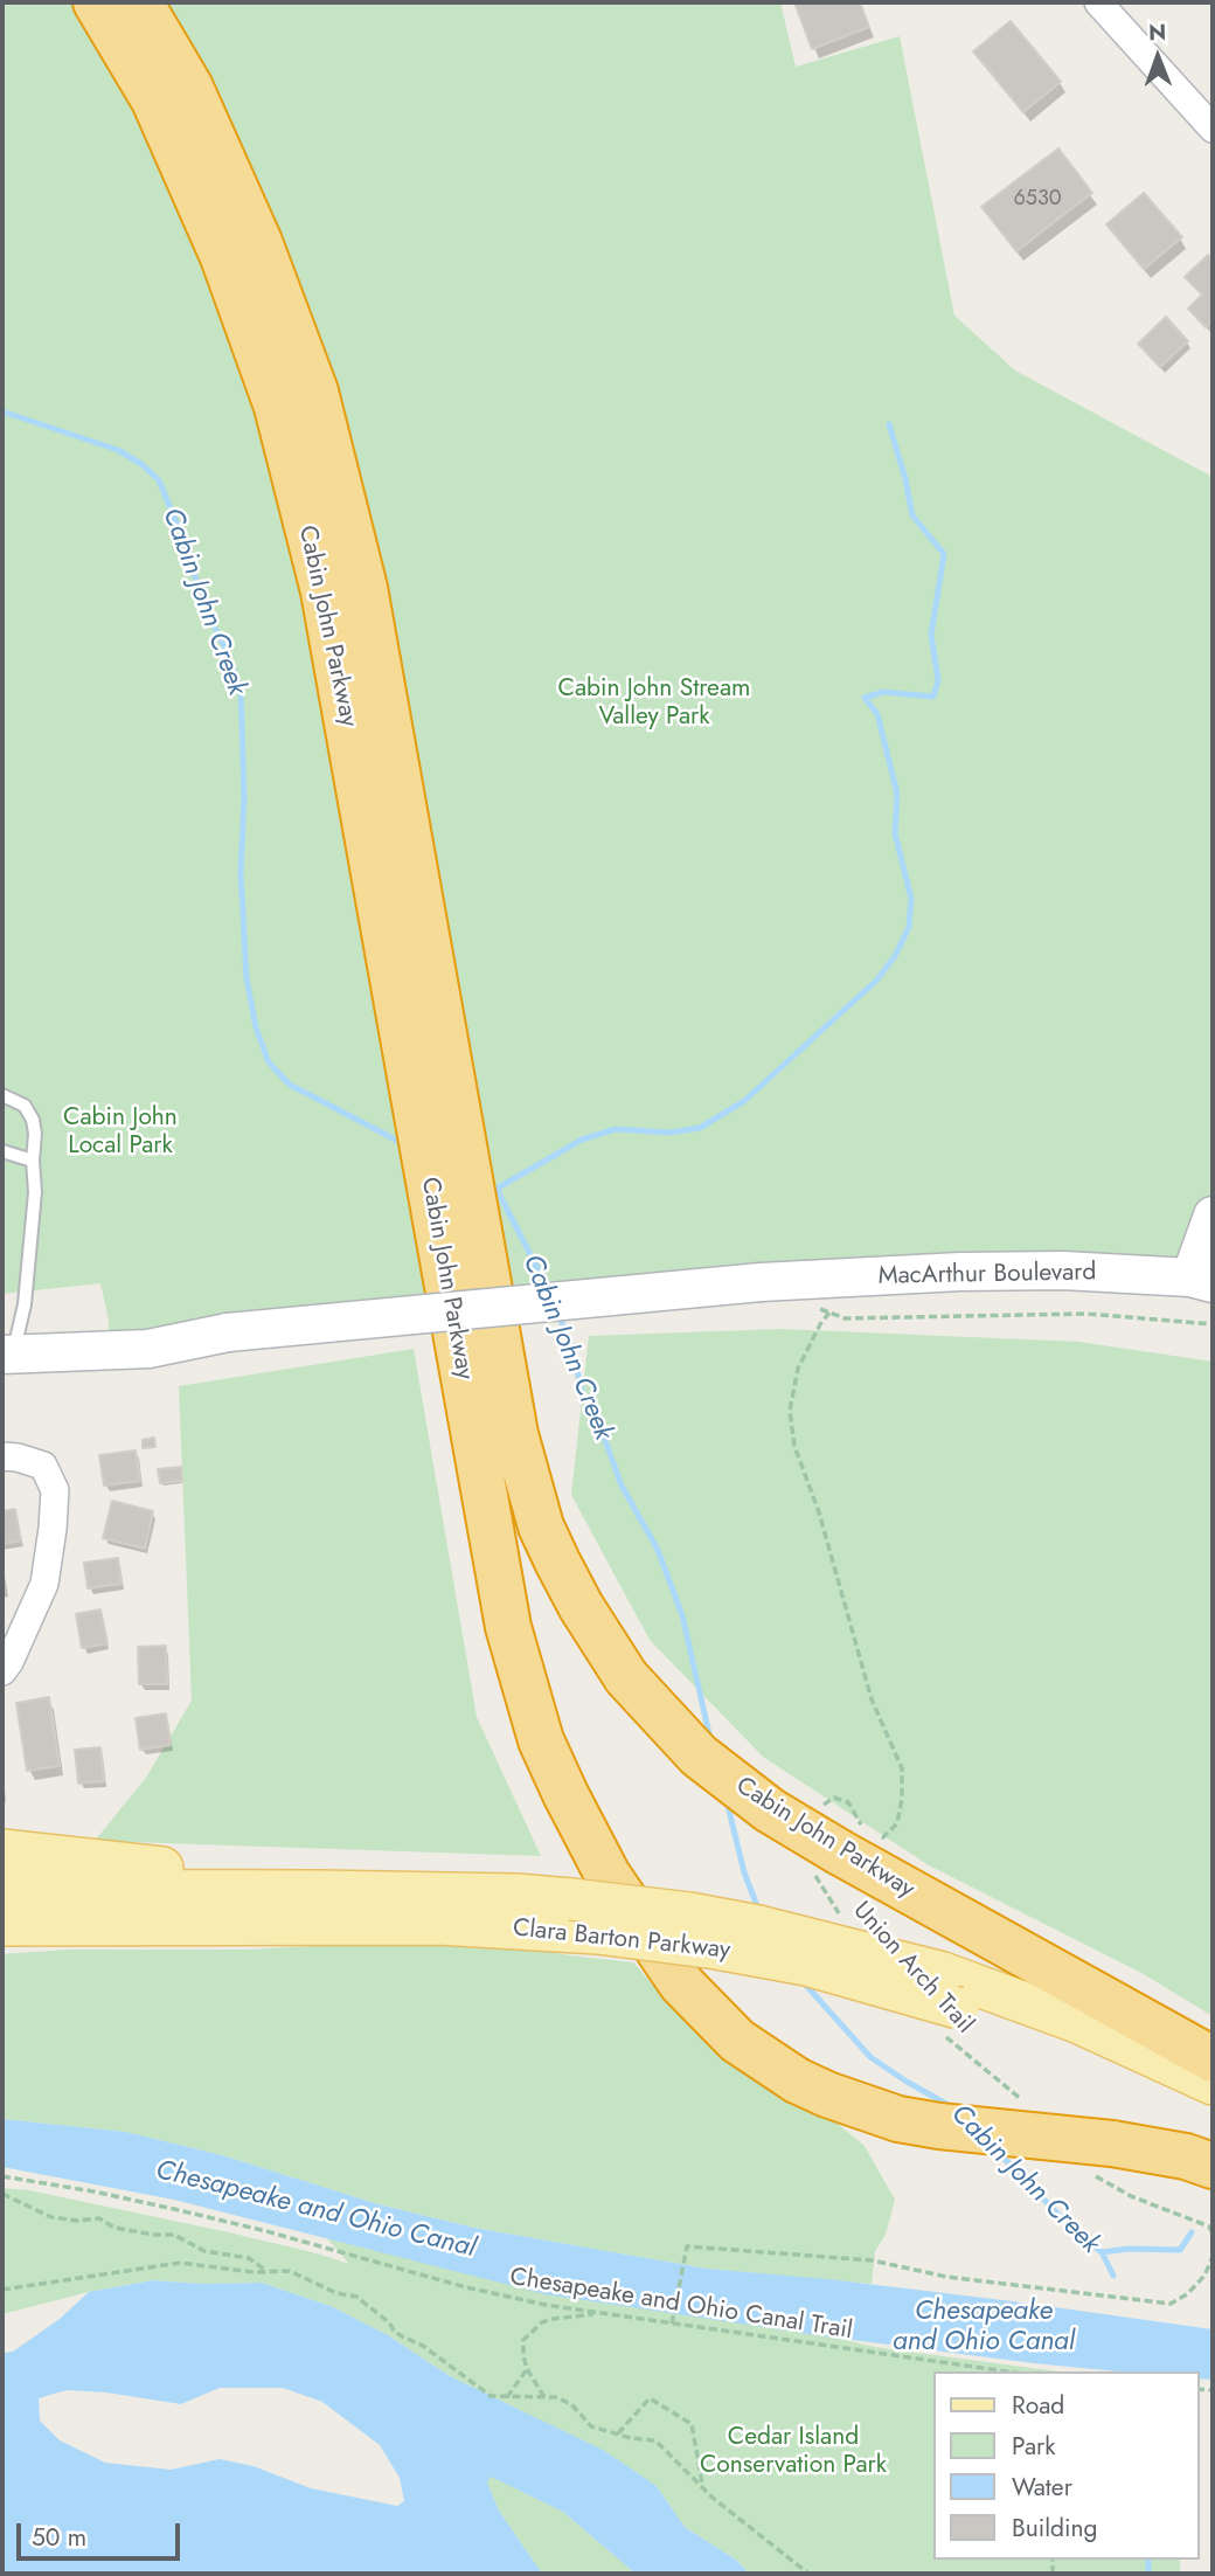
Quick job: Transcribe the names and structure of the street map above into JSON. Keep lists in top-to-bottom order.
{
  "streets": {
    "highway": ["Cabin John Parkway"],
    "main road": ["MacArthur Boulevard", "Clara Barton Parkway"],
    "path": ["Union Arch Trail", "Chesapeake and Ohio Canal Trail"]
  },
  "crossings": [
    ["Cabin John Parkway", "Union Arch Trail"],
    ["Clara Barton Parkway", "Union Arch Trail"]
  ],
  "water": ["Cabin John Creek", "Chesapeake and Ohio Canal"],
  "parks": ["Cabin John Stream Valley Park", "Cabin John Local Park", "Cedar Island Conservation Park"],
  "house_numbers": ["6530"],
  "legend": [
    "Road",
    "Park",
    "Water",
    "Building"
  ],
  "scale_bar": "50 m",
  "north": "top"
}
